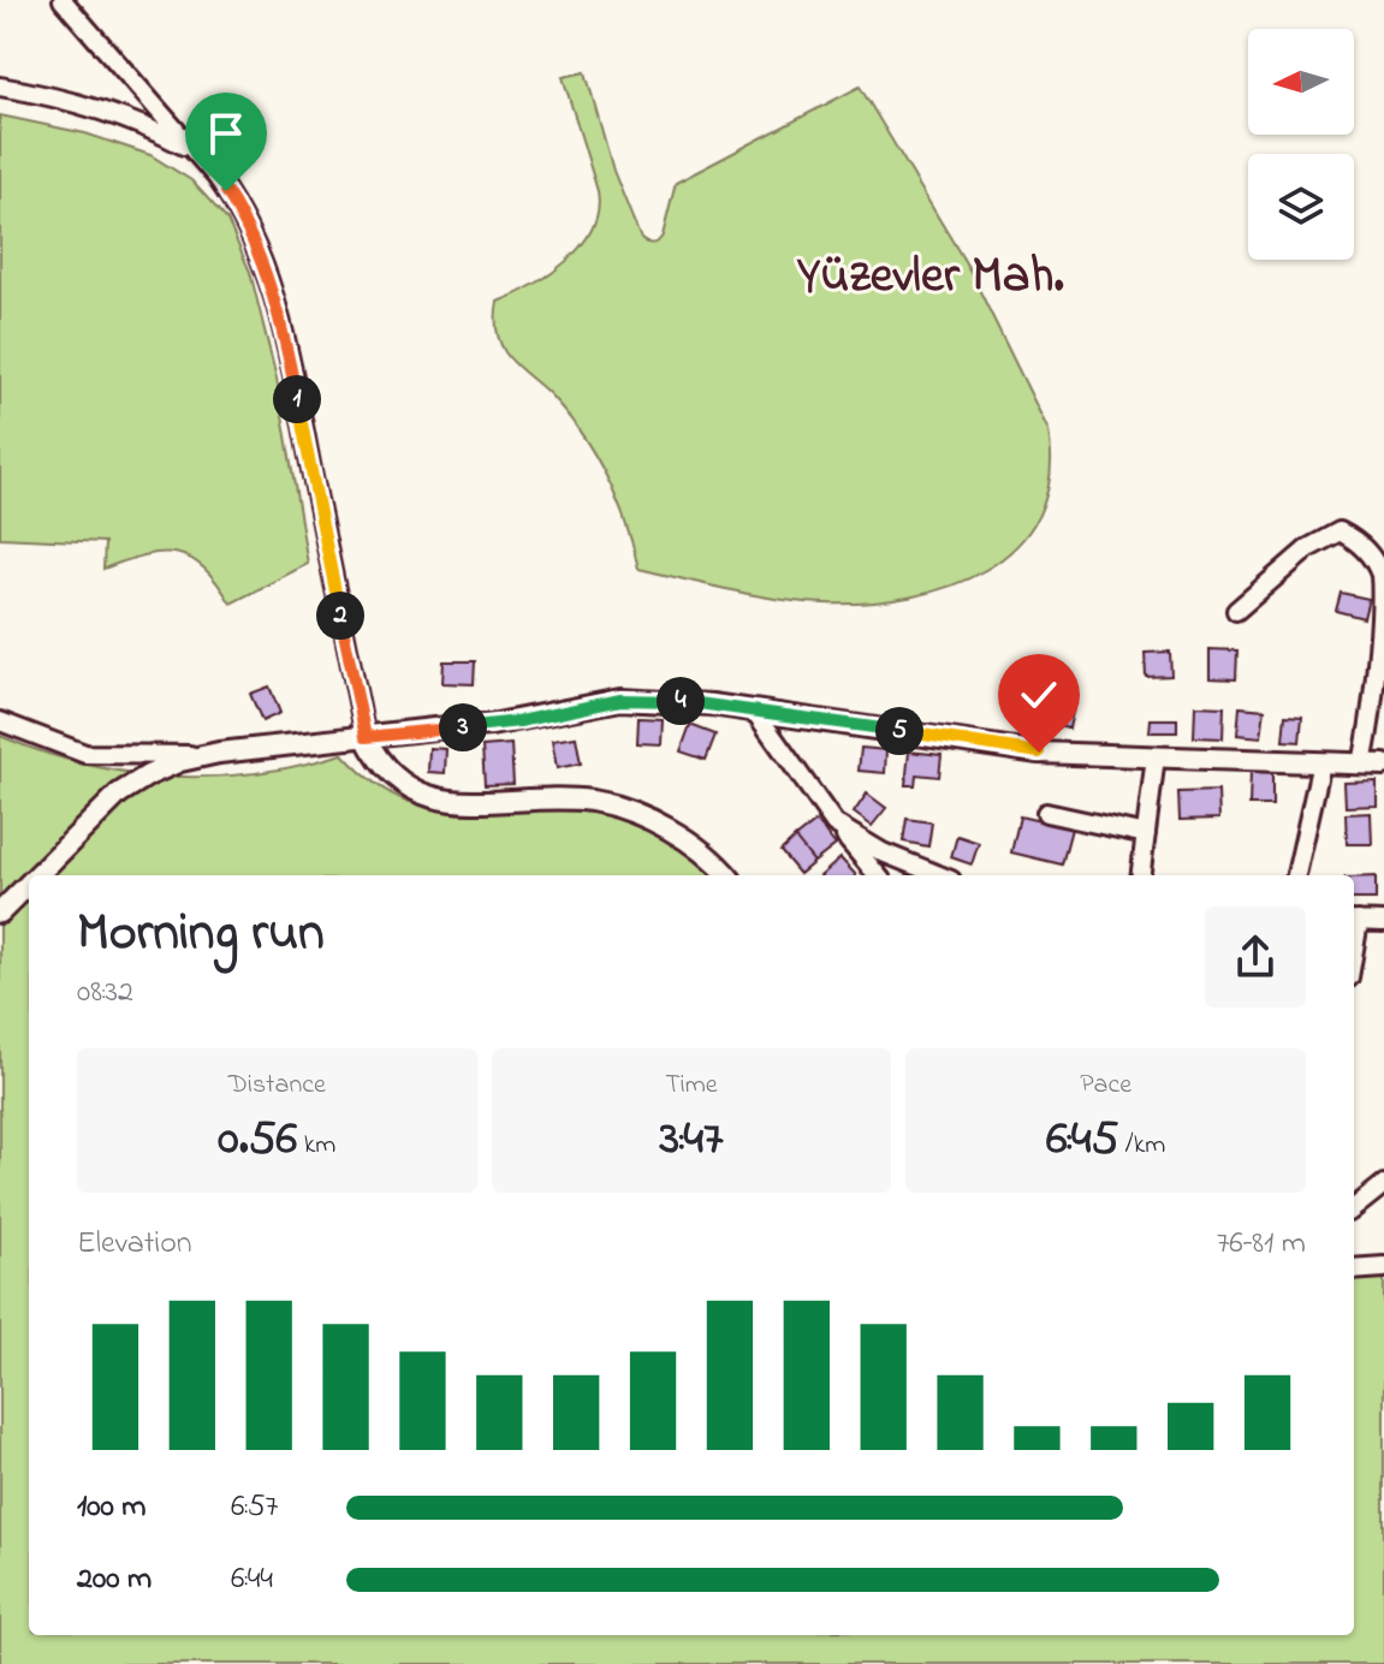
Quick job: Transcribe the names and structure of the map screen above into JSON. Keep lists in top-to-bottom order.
{
  "districts": ["Yüzevler Mah."],
  "north": "left",
  "page": {
    "pins": [
      "1",
      "2",
      "4",
      "3",
      "5"
    ],
    "heading": ["Morning run", "08:32"],
    "stats": [
      ["Distance", "0.56 km"],
      ["Time", "3:47"],
      ["Pace", "6:45 /km"]
    ],
    "chart": ["Elevation", "76–81 m"],
    "list": [
      {
        "name": "100 m",
        "note": "6:57"
      },
      {
        "name": "200 m",
        "note": "6:44"
      }
    ]
  }
}
